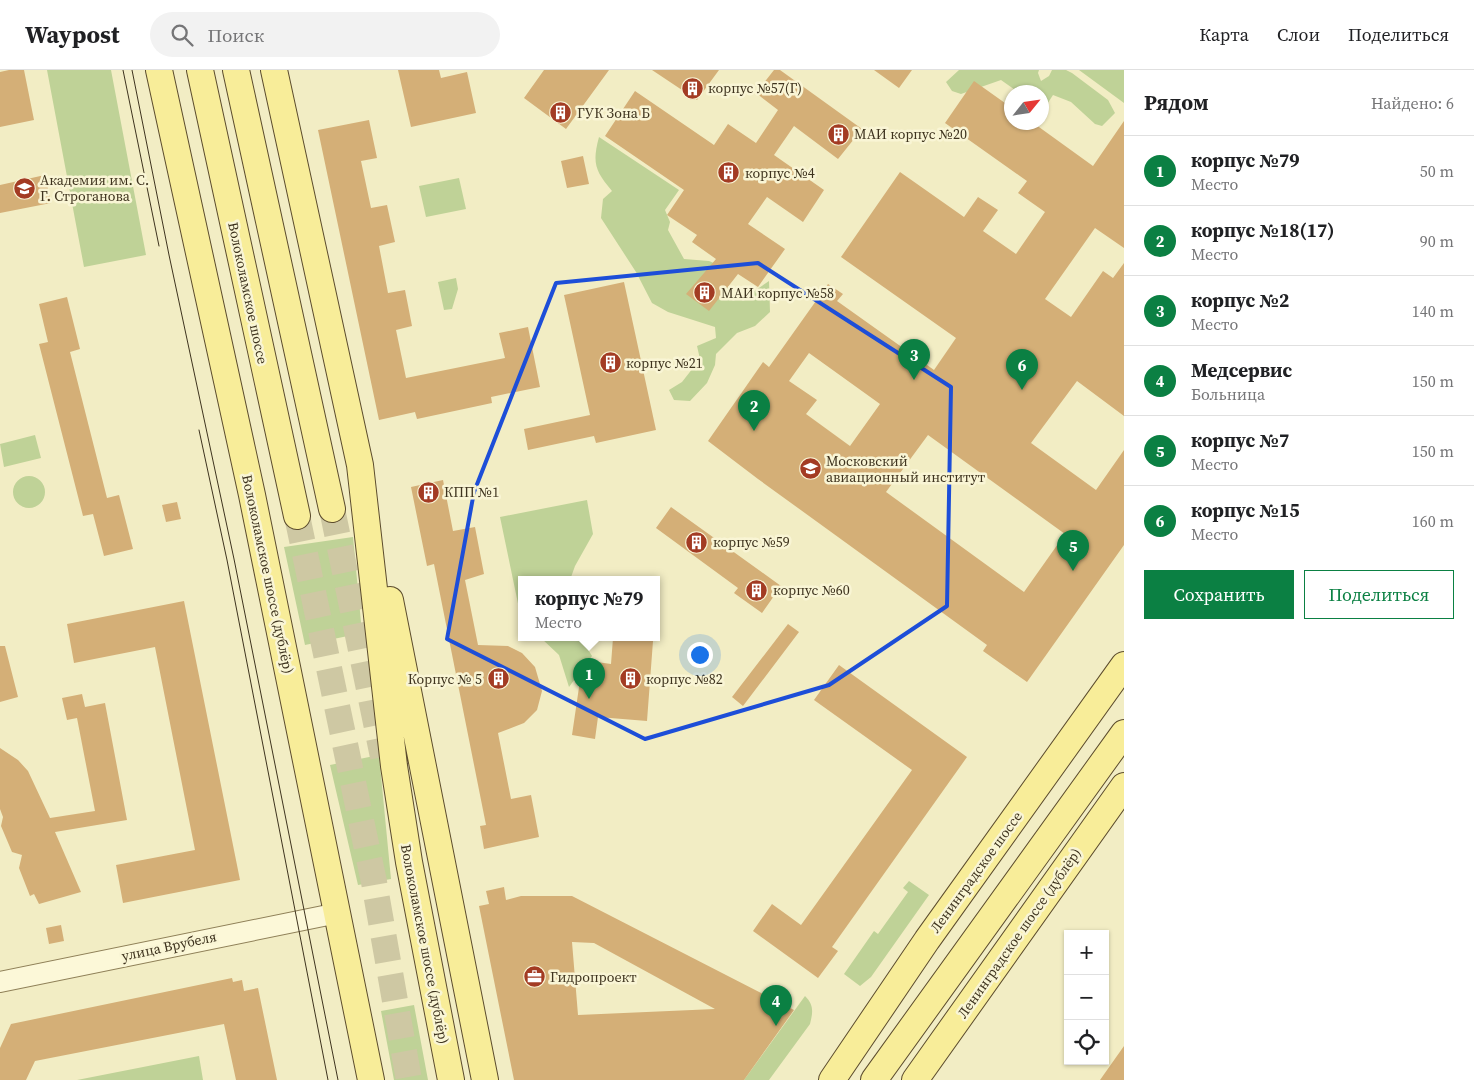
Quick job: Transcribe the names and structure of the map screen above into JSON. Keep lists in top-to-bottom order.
{
  "streets": {
    "main road": [
      "Волоколамское шоссе",
      "Волоколамское шоссе (дублёр)",
      "Ленинградское шоссе",
      "Ленинградское шоссе (дублёр)"
    ],
    "street": ["улица Врубеля"]
  },
  "crossings": [
    ["Волоколамское шоссе (дублёр)", "улица Врубеля"]
  ],
  "places": {
    "building": [
      "корпус №57(Г)",
      "ГУК Зона Б",
      "МАИ корпус №20",
      "корпус №4",
      "МАИ корпус №58",
      "корпус №21",
      "КПП №1",
      "корпус №59",
      "корпус №60",
      "Корпус № 5",
      "корпус №82"
    ],
    "school or university": ["Академия им. С. Г. Строганова", "Московский авиационный институт"],
    "office": ["Гидропроект"]
  },
  "north": "top right",
  "page": {
    "header": "Waypost",
    "search": "Поиск",
    "nav": ["Карта", "Слои", "Поделиться"],
    "heading": ["Рядом", "Найдено: 6"],
    "list": [
      {
        "mark": "1",
        "name": "корпус №79",
        "note": "Место",
        "value": "50 m"
      },
      {
        "mark": "2",
        "name": "корпус №18(17)",
        "note": "Место",
        "value": "90 m"
      },
      {
        "mark": "3",
        "name": "корпус №2",
        "note": "Место",
        "value": "140 m"
      },
      {
        "mark": "4",
        "name": "Медсервис",
        "note": "Больница",
        "value": "150 m"
      },
      {
        "mark": "5",
        "name": "корпус №7",
        "note": "Место",
        "value": "150 m"
      },
      {
        "mark": "6",
        "name": "корпус №15",
        "note": "Место",
        "value": "160 m"
      }
    ],
    "pins": [
      "3",
      "6",
      "2",
      "5",
      "1",
      "4"
    ],
    "buttons": ["Сохранить", "Поделиться"],
    "popup": ["корпус №79", "Место"],
    "map_buttons": ["+", "−"]
  }
}
